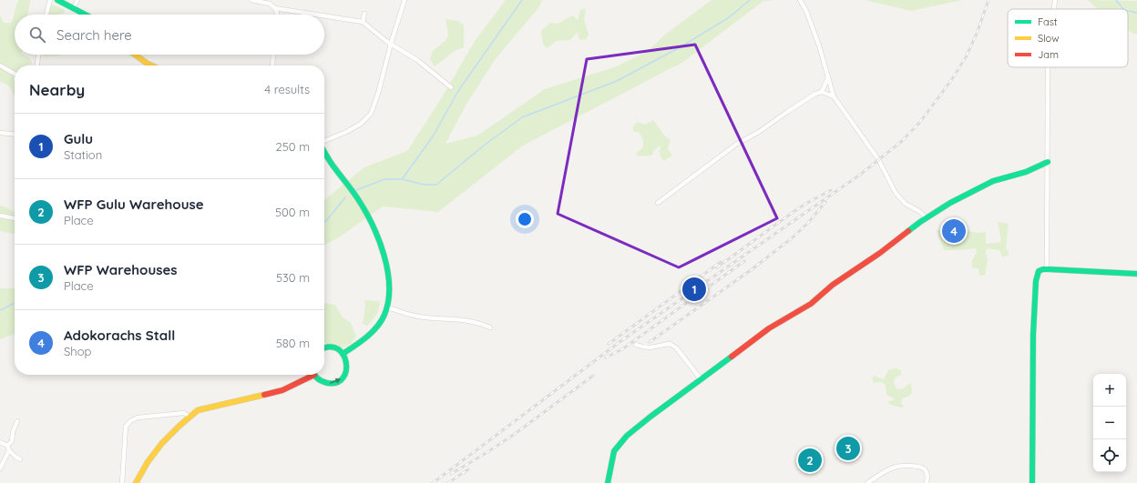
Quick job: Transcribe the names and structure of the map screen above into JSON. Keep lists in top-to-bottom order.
{
  "legend": ["Fast", "Slow", "Jam"],
  "page": {
    "search": "Search here",
    "heading": ["Nearby", "4 results"],
    "list": [
      {
        "mark": "1",
        "name": "Gulu",
        "note": "Station",
        "value": "250 m"
      },
      {
        "mark": "2",
        "name": "WFP Gulu Warehouse",
        "note": "Place",
        "value": "500 m"
      },
      {
        "mark": "3",
        "name": "WFP Warehouses",
        "note": "Place",
        "value": "530 m"
      },
      {
        "mark": "4",
        "name": "Adokorachs Stall",
        "note": "Shop",
        "value": "580 m"
      }
    ],
    "pins": [
      "4",
      "1",
      "3",
      "2"
    ],
    "map_buttons": ["+", "−"]
  }
}
